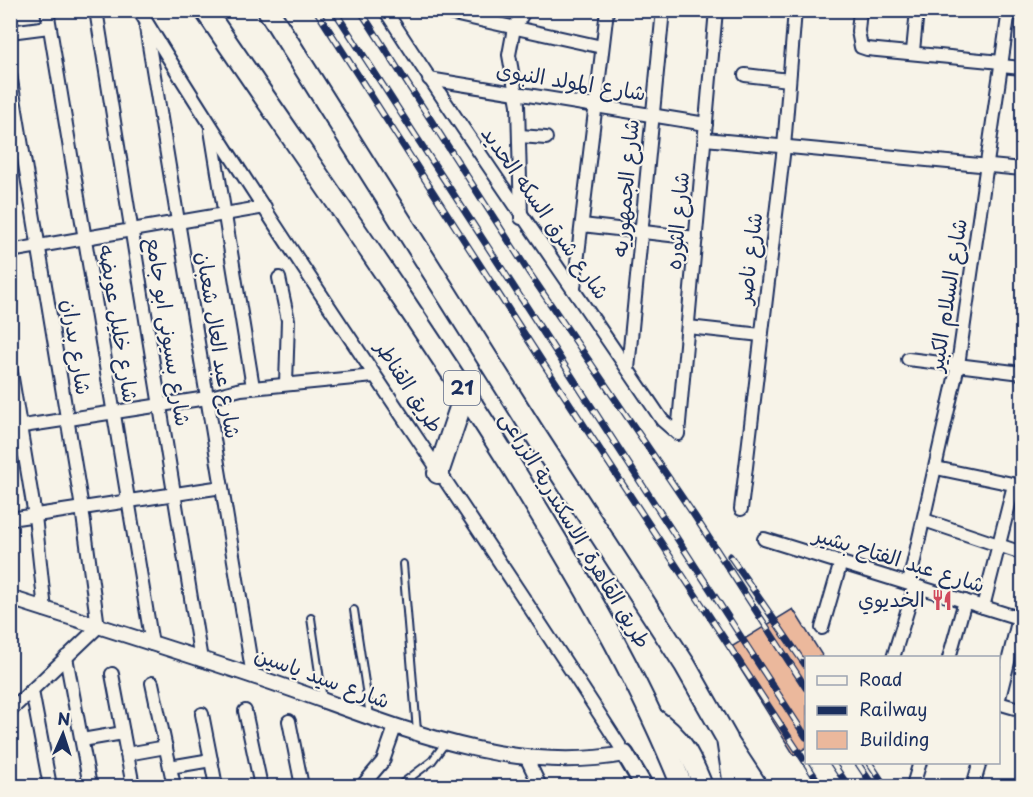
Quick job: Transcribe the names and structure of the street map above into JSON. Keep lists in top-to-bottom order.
{
  "streets": {
    "highway": ["21", "طريق القاهرة, الاسكندرية الزراعى"],
    "main road": ["طريق القناطر"],
    "street": [
      "شارع المولد النبوى",
      "شارع الجمهوريه",
      "شارع شرق السكه الحديد",
      "شارع الثوره",
      "شارع ناصر",
      "شارع السلام الكبير",
      "شارع خليل عويضه",
      "شارع بسيونى ابو جامع",
      "شارع عبد العال شعبان",
      "شارع بدران",
      "شارع عبد الفتاح بشير",
      "شارع سيد ياسين"
    ]
  },
  "crossings": [
    ["شارع المولد النبوى", "شارع الجمهوريه"],
    ["شارع المولد النبوى", "شارع شرق السكه الحديد"],
    ["شارع المولد النبوى", "شارع الثوره"],
    ["شارع الجمهوريه", "شارع شرق السكه الحديد"],
    ["شارع شرق السكه الحديد", "شارع الثوره"],
    ["شارع السلام الكبير", "شارع عبد الفتاح بشير"],
    ["شارع خليل عويضه", "شارع سيد ياسين"],
    ["شارع بسيونى ابو جامع", "شارع سيد ياسين"],
    ["شارع عبد العال شعبان", "طريق القناطر"],
    ["شارع عبد العال شعبان", "شارع سيد ياسين"],
    ["شارع بدران", "شارع سيد ياسين"],
    ["طريق القناطر", "شارع سيد ياسين"]
  ],
  "places": {
    "restaurant": ["الخديوي"]
  },
  "legend": ["Road", "Railway", "Building"],
  "north": "top"
}
